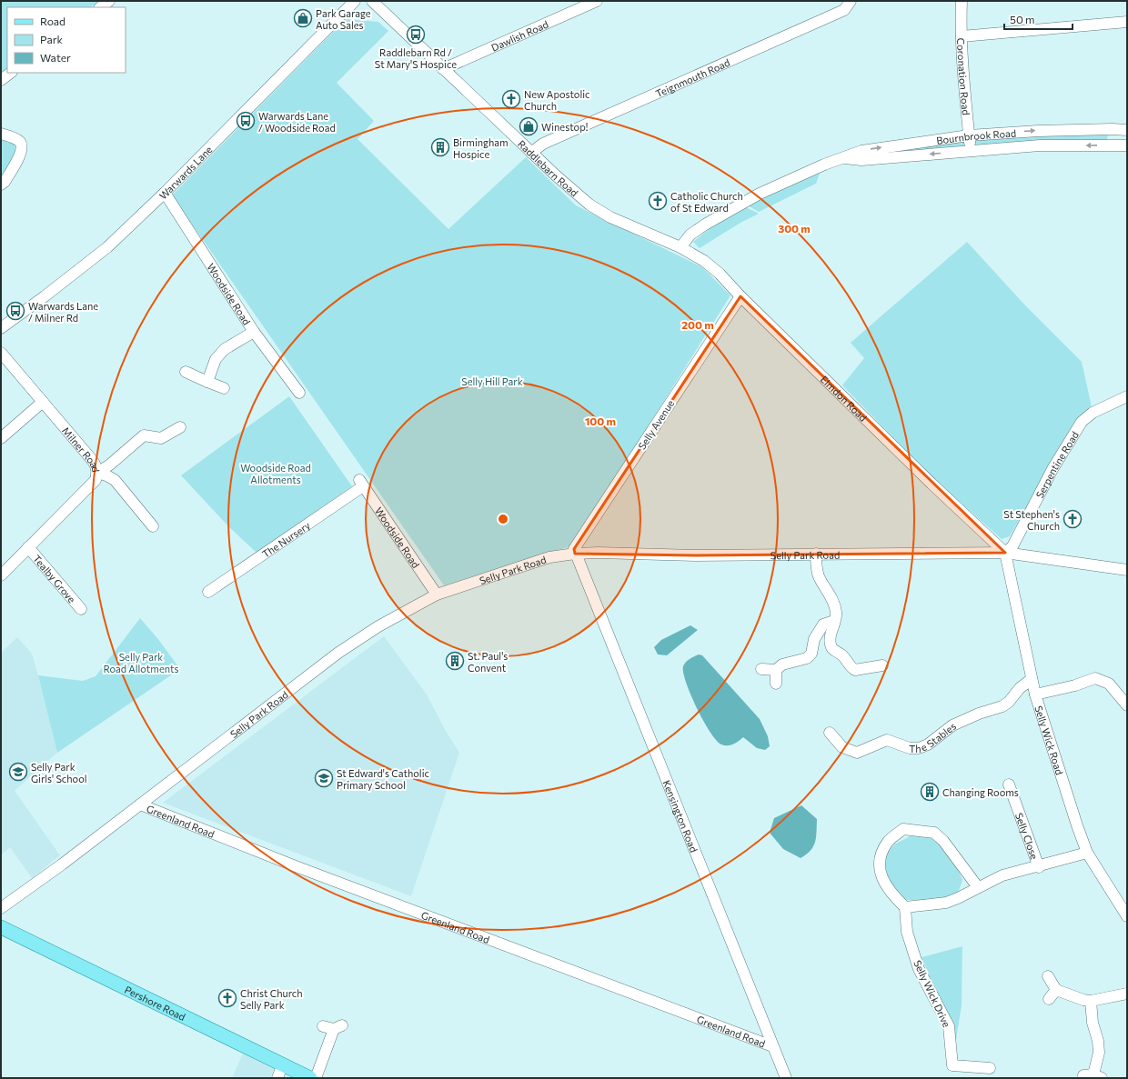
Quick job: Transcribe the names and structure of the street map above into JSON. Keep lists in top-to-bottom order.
{
  "streets": {
    "main road": ["Pershore Road"],
    "street": [
      "Dawlish Road",
      "Coronation Road",
      "Teignmouth Road",
      "Bournbrook Road",
      "Raddlebarn Road",
      "Warwards Lane",
      "Woodside Road",
      "Elmdon Road",
      "Selly Avenue",
      "Milner Road",
      "Serpentine Road",
      "The Nursery",
      "Selly Park Road",
      "Tealby Grove",
      "The Stables",
      "Selly Wick Road",
      "Kensington Road",
      "Greenland Road",
      "Selly Close",
      "Selly Wick Drive"
    ]
  },
  "crossings": [
    ["Dawlish Road", "Raddlebarn Road"],
    ["Coronation Road", "Bournbrook Road"],
    ["Teignmouth Road", "Raddlebarn Road"],
    ["Bournbrook Road", "Raddlebarn Road"],
    ["Bournbrook Road", "Elmdon Road"],
    ["Raddlebarn Road", "Elmdon Road"],
    ["Warwards Lane", "Woodside Road"],
    ["Woodside Road", "The Nursery"],
    ["Woodside Road", "Selly Park Road"],
    ["Elmdon Road", "Selly Avenue"],
    ["Elmdon Road", "Serpentine Road"],
    ["Elmdon Road", "Selly Park Road"],
    ["Elmdon Road", "Selly Wick Road"],
    ["Selly Avenue", "Selly Park Road"],
    ["Selly Avenue", "Kensington Road"],
    ["Milner Road", "Tealby Grove"],
    ["Serpentine Road", "Selly Park Road"],
    ["Serpentine Road", "Selly Wick Road"],
    ["Selly Park Road", "Selly Wick Road"],
    ["Selly Park Road", "Kensington Road"],
    ["Selly Park Road", "Greenland Road"],
    ["The Stables", "Selly Wick Road"],
    ["Kensington Road", "Greenland Road"]
  ],
  "parks": ["Selly Hill Park", "Woodside Road Allotments", "Selly Park Road Allotments"],
  "places": {
    "shop": ["Park Garage Auto Sales", "Winestop!"],
    "bus stop": ["Raddlebarn Rd / St Mary'S Hospice", "Warwards Lane / Woodside Road", "Warwards Lane / Milner Rd"],
    "church": [
      "New Apostolic Church",
      "Catholic Church of St Edward",
      "St Stephen's Church",
      "Christ Church Selly Park"
    ],
    "building": ["Birmingham Hospice", "St. Paul's Convent", "Changing Rooms"],
    "school or university": ["Selly Park Girls' School", "St Edward's Catholic Primary School"]
  },
  "legend": ["Road", "Park", "Water"],
  "scale_bar": "50 m",
  "rings": ["300 m", "200 m", "100 m"]
}
